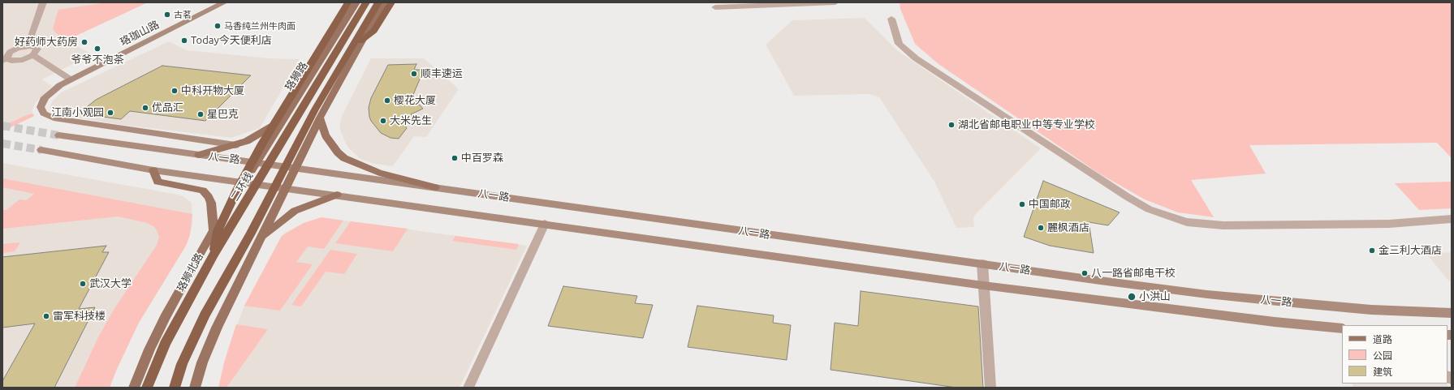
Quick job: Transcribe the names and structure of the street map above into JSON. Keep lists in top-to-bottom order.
{
  "streets": {
    "highway": ["二环线"],
    "main road": [
      "珞珈山路",
      "珞狮路",
      "八一路",
      "珞狮北路"
    ]
  },
  "crossings": [
    ["珞狮路", "八一路"],
    ["珞狮路", "珞狮北路"],
    ["八一路", "珞狮北路"]
  ],
  "places": [
    "古茗",
    "马香纯兰州牛肉面",
    "Today今天便利店",
    "好药师大药房",
    "爷爷不泡茶",
    "顺丰速运",
    "中科开物大厦",
    "樱花大厦",
    "优品汇",
    "江南小观园",
    "星巴克",
    "大米先生",
    "湖北省邮电职业中等专业学校",
    "中百罗森",
    "中国邮政",
    "麗枫酒店",
    "金三利大酒店",
    "八一路省邮电干校",
    "武汉大学",
    "小洪山",
    "雷军科技楼"
  ],
  "legend": ["道路", "公园", "建筑"]
}
